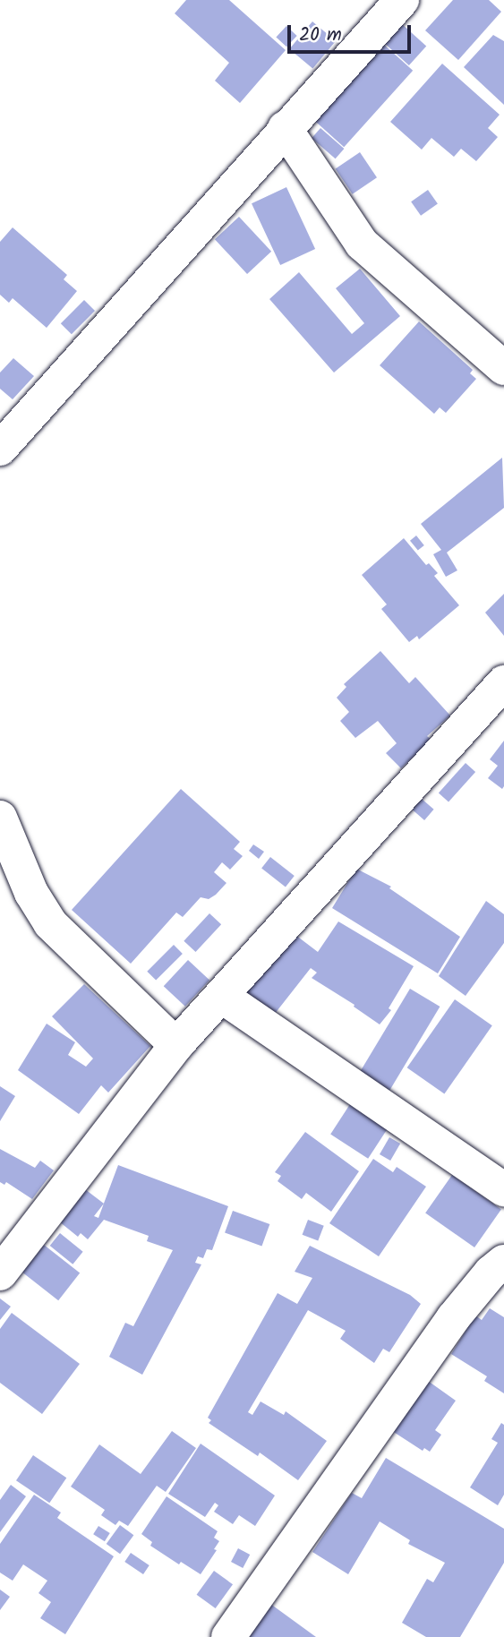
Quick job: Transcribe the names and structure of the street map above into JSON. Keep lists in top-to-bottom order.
{
  "scale_bar": "20 m"
}
